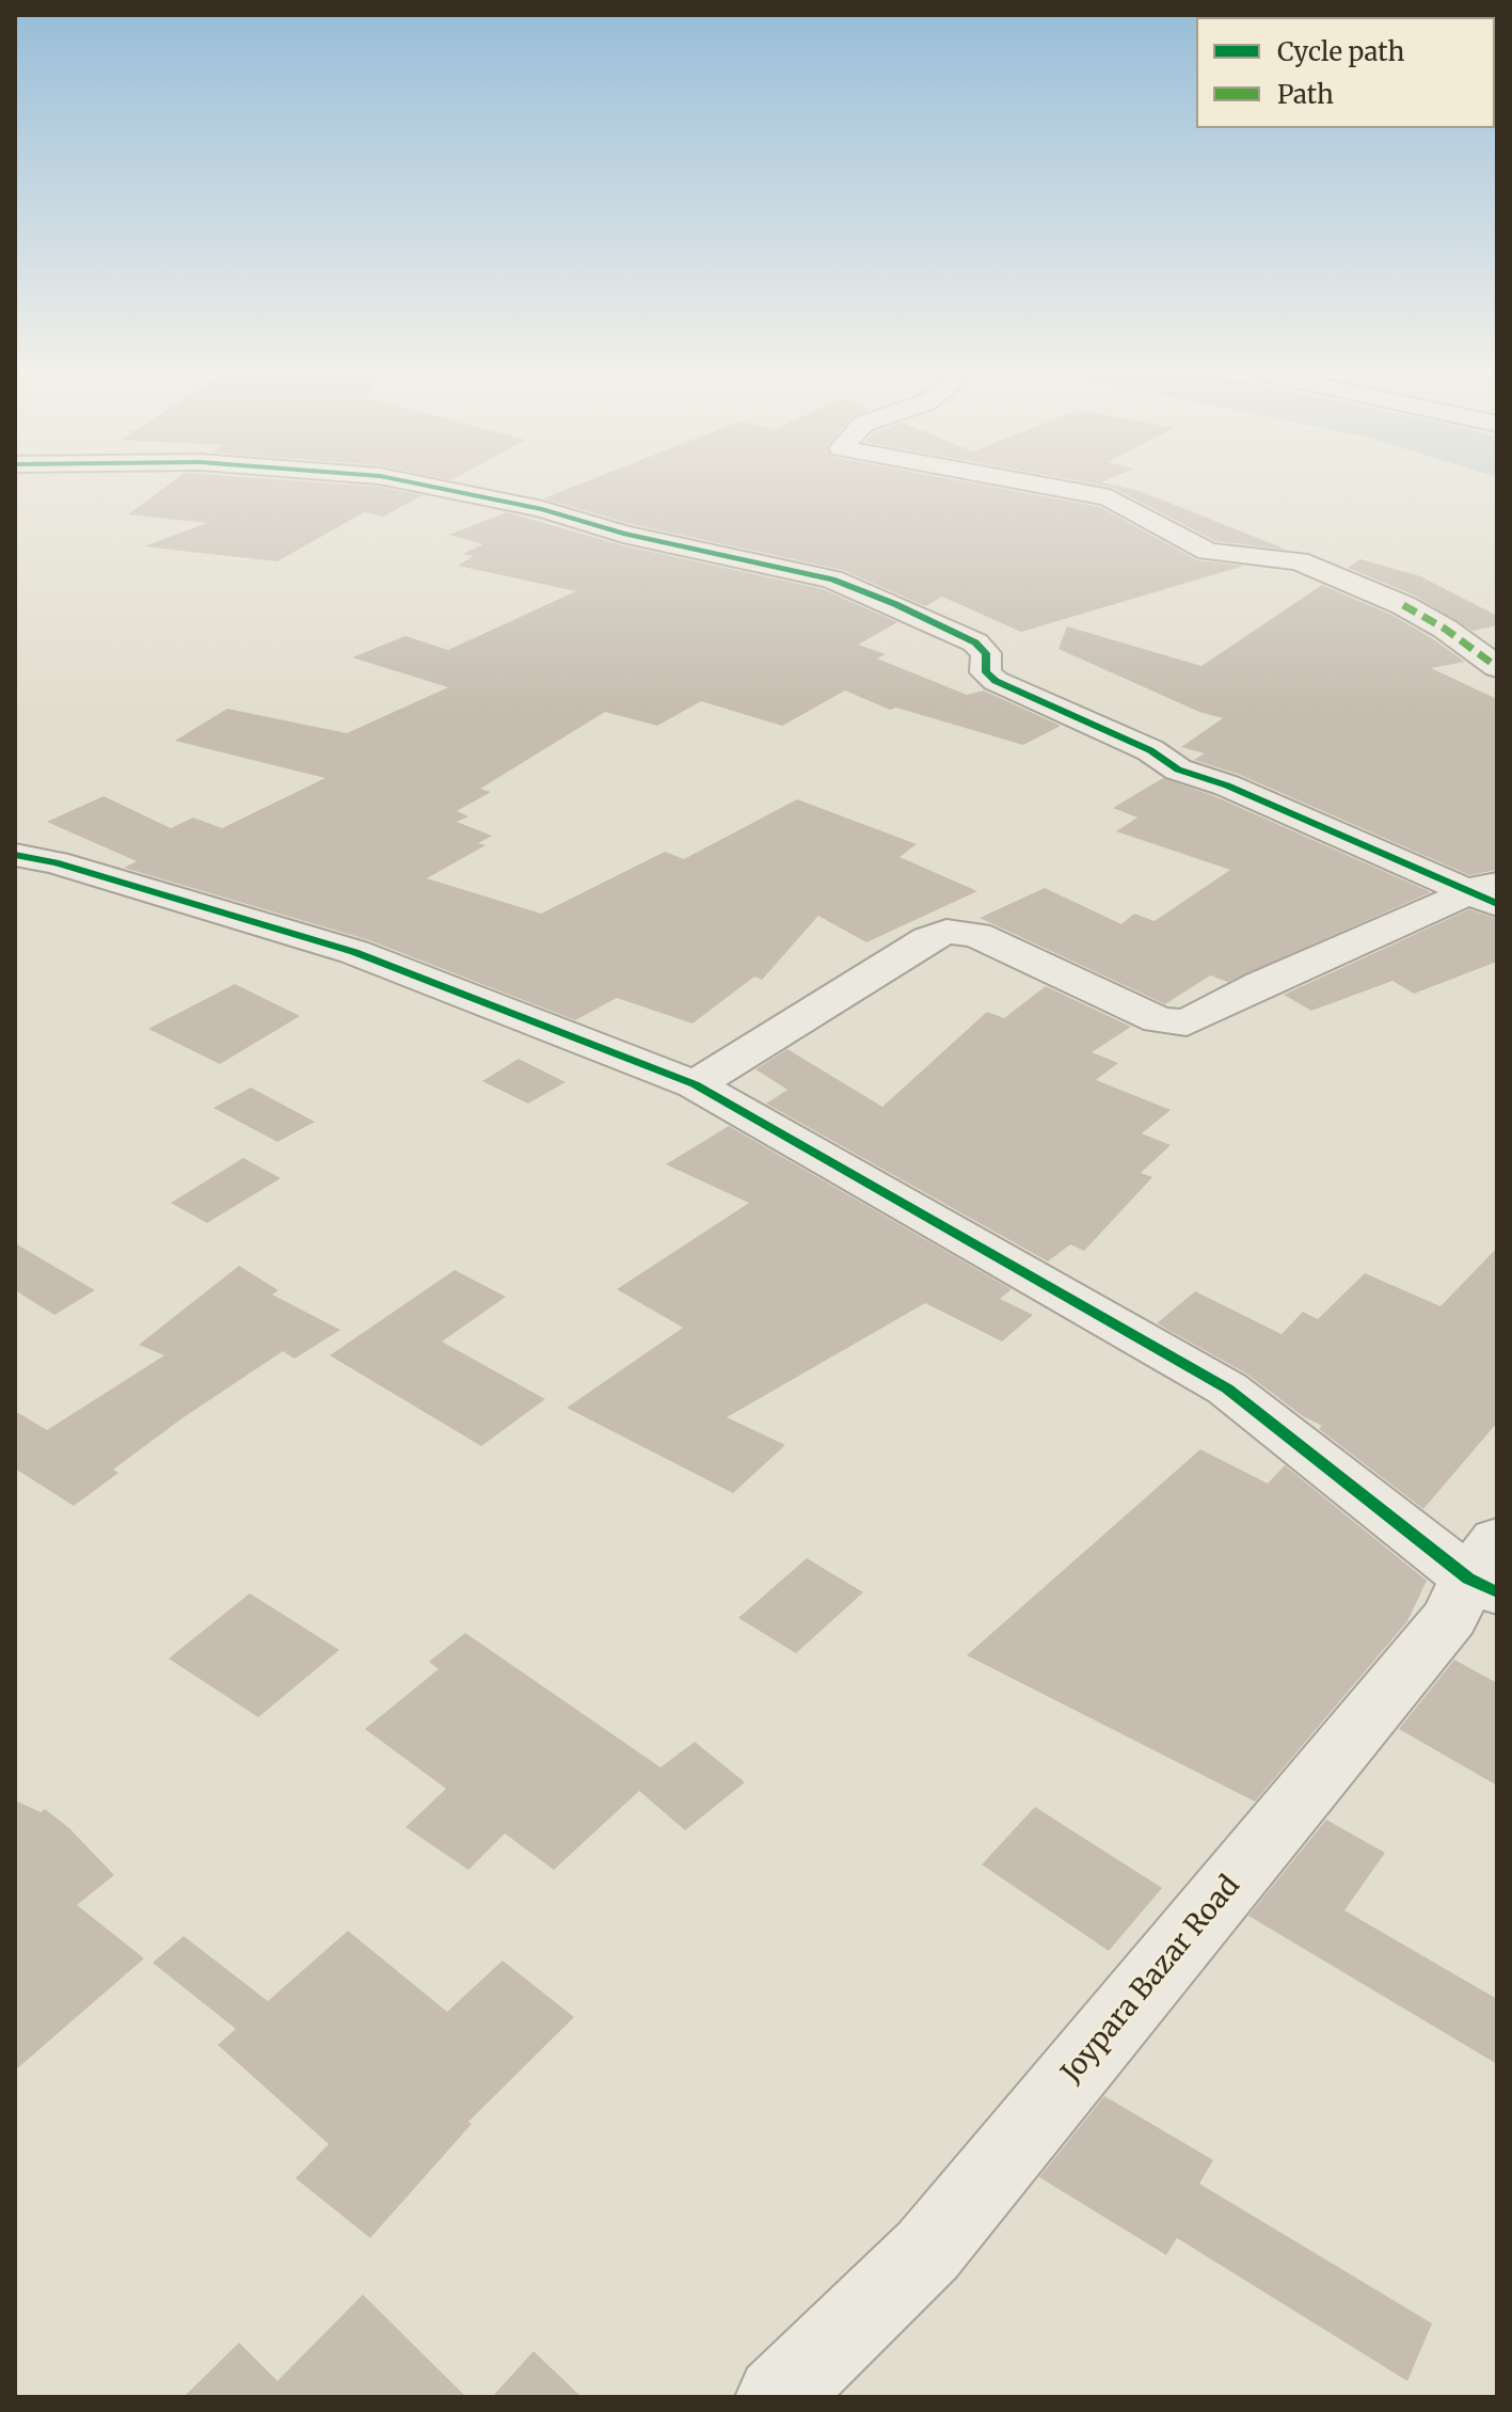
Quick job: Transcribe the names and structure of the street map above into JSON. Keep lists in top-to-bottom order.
{
  "streets": {
    "street": ["Joypara Bazar Road"]
  },
  "legend": ["Cycle path", "Path"]
}
